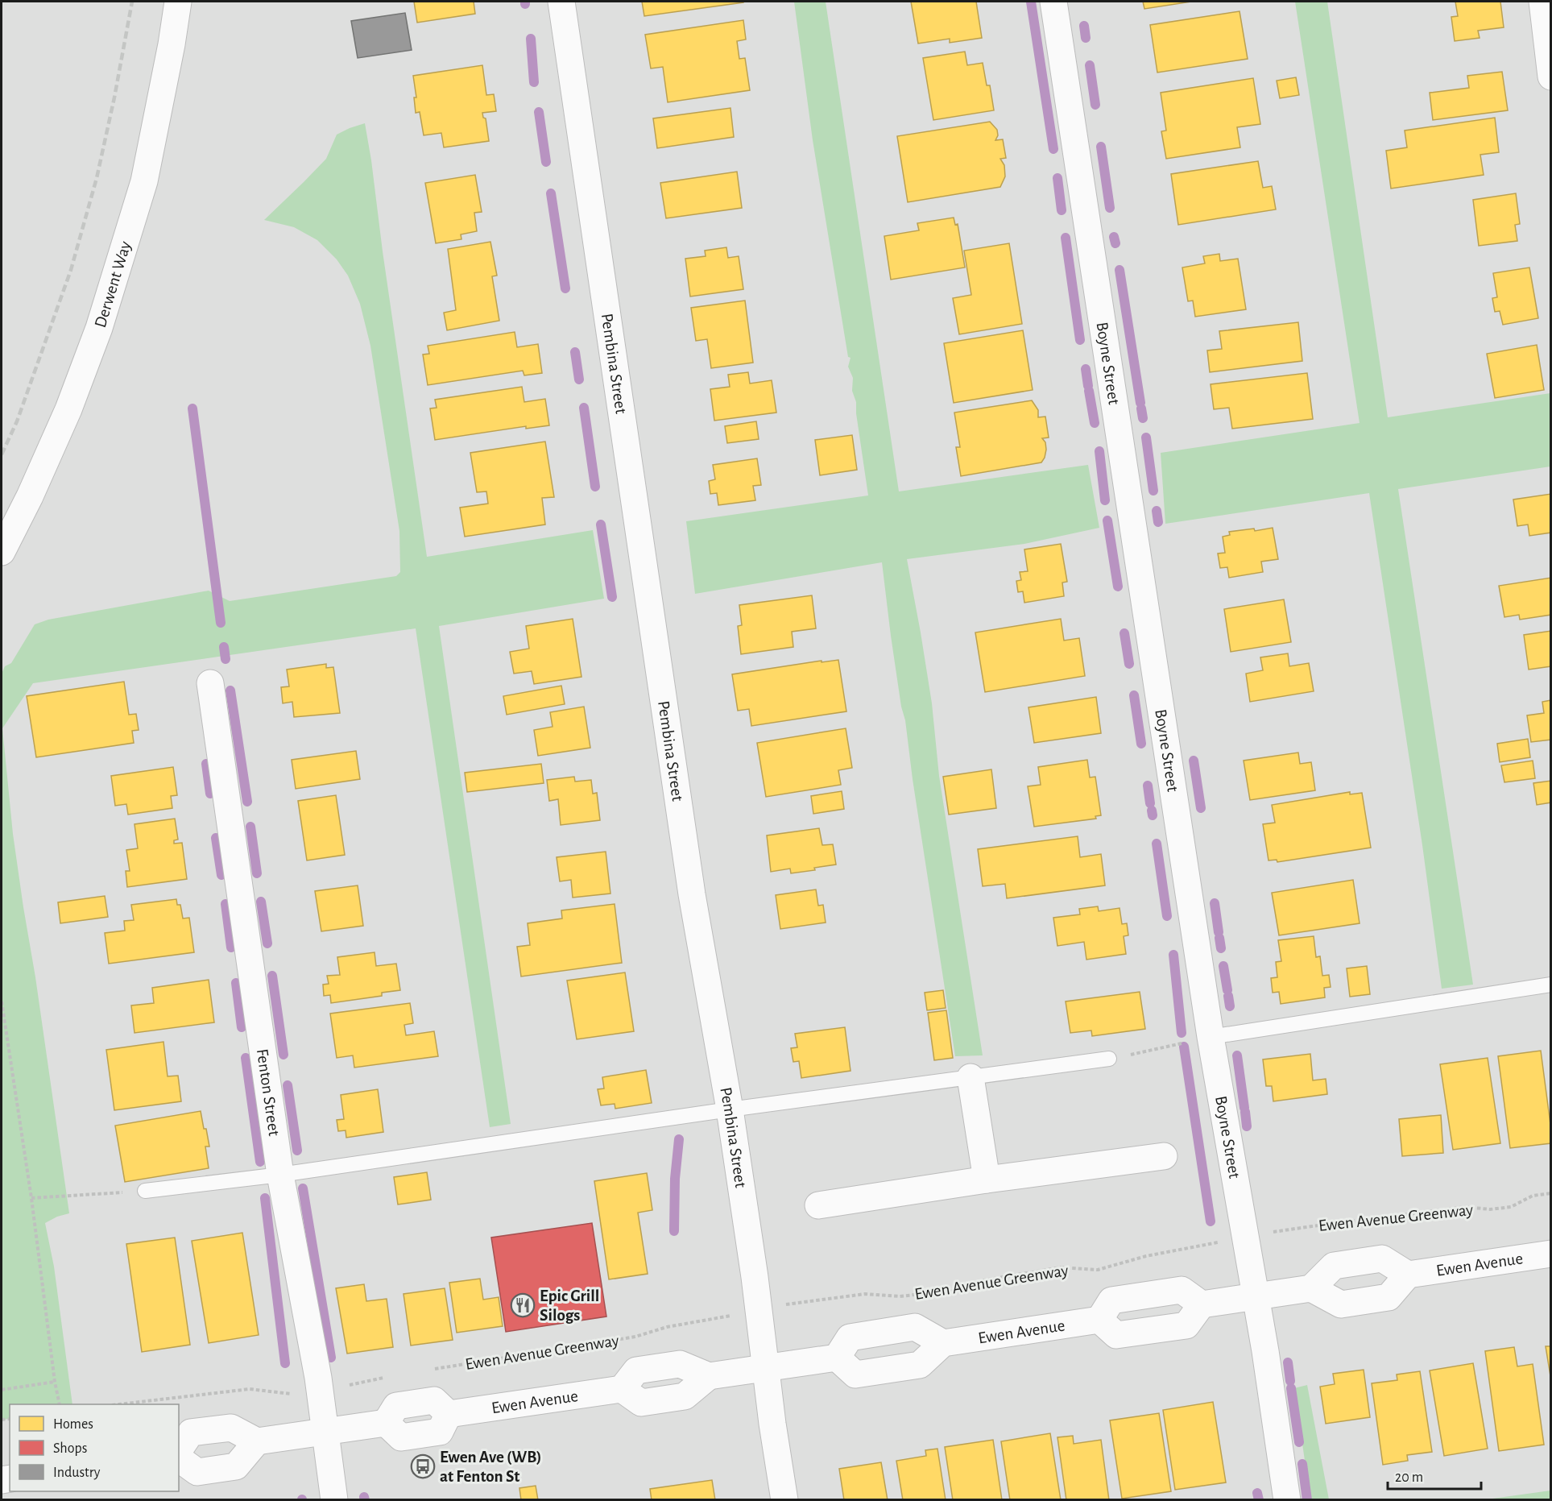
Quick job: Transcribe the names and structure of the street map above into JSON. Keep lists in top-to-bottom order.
{
  "streets": {
    "street": [
      "Derwent Way",
      "Pembina Street",
      "Boyne Street",
      "Fenton Street",
      "Ewen Avenue"
    ],
    "path": ["Ewen Avenue Greenway"]
  },
  "crossings": [
    ["Pembina Street", "Ewen Avenue"],
    ["Fenton Street", "Ewen Avenue"]
  ],
  "places": {
    "restaurant": ["Epic Grill Silogs"],
    "bus stop": ["Ewen Ave (WB) at Fenton St"]
  },
  "legend": ["Homes", "Shops", "Industry"],
  "scale_bar": "20 m"
}
